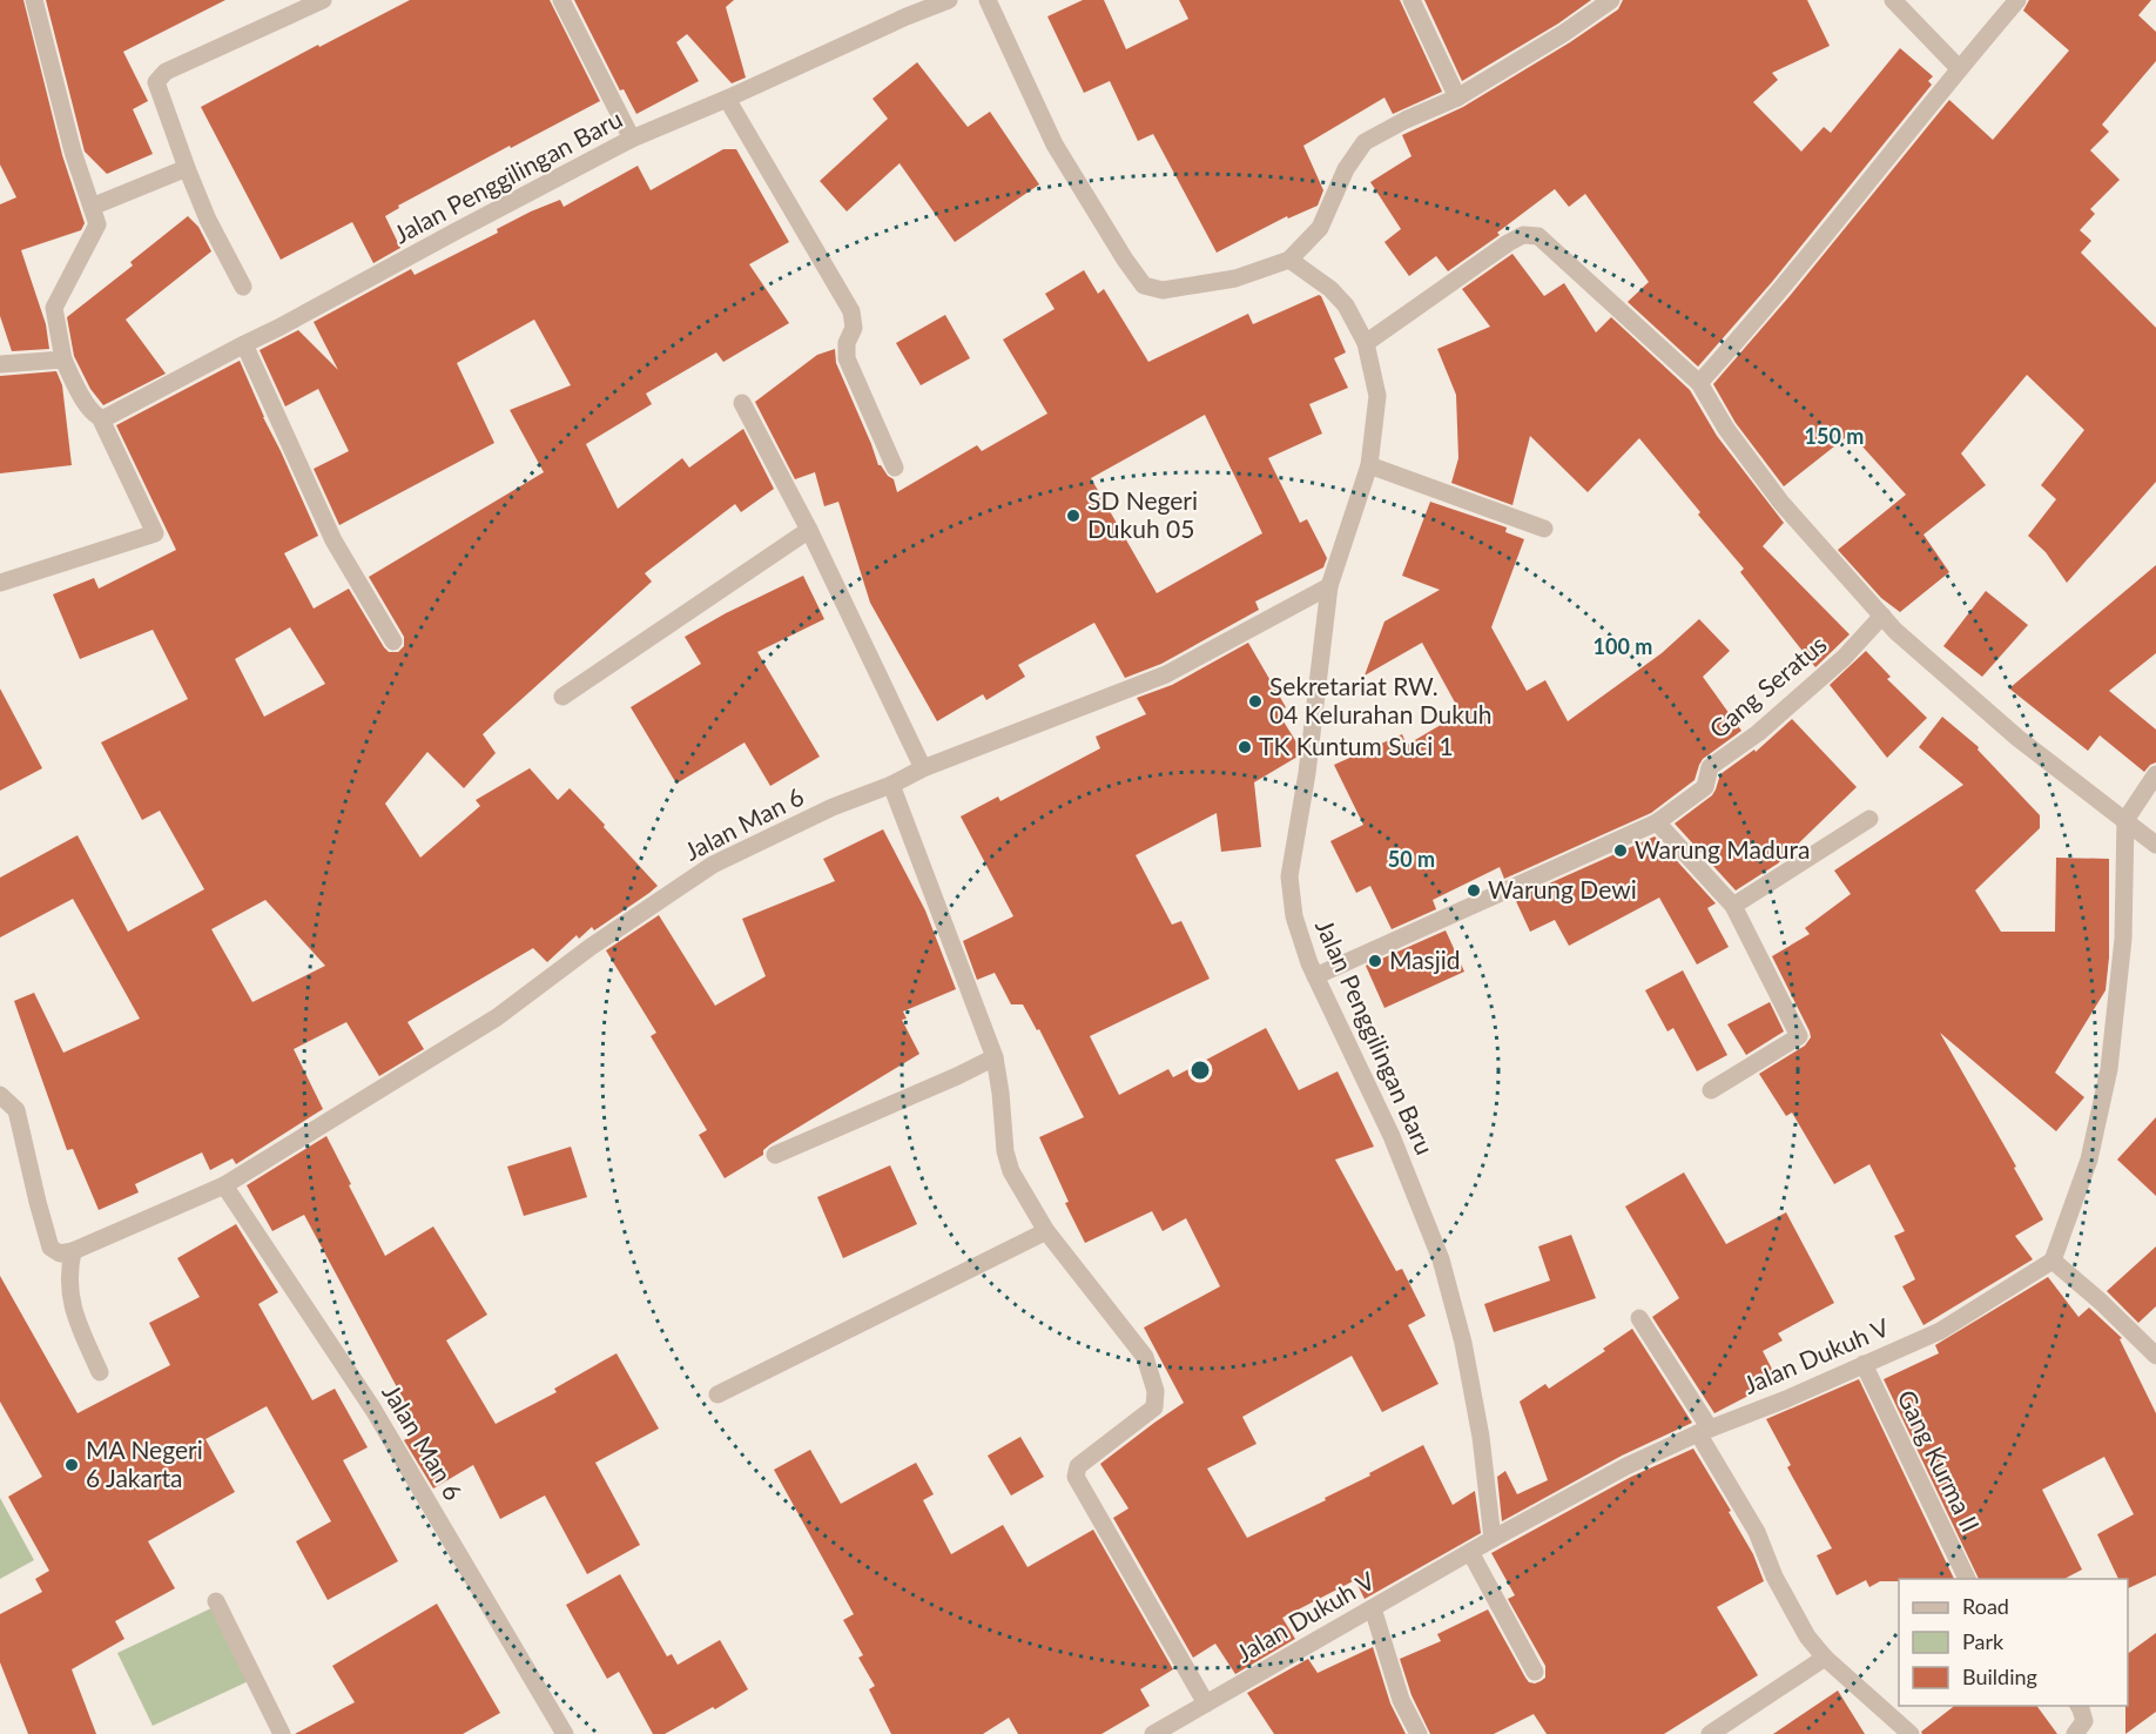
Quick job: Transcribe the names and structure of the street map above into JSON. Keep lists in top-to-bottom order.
{
  "streets": {
    "street": [
      "Jalan Penggilingan Baru",
      "Gang Seratus",
      "Jalan Man 6",
      "Jalan Dukuh V",
      "Gang Kurma II"
    ]
  },
  "crossings": [
    ["Jalan Penggilingan Baru", "Gang Seratus"],
    ["Jalan Penggilingan Baru", "Jalan Man 6"],
    ["Jalan Penggilingan Baru", "Jalan Dukuh V"],
    ["Jalan Dukuh V", "Gang Kurma II"]
  ],
  "places": [
    "SD Negeri Dukuh 05",
    "Sekretariat RW. 04 Kelurahan Dukuh",
    "TK Kuntum Suci 1",
    "Warung Madura",
    "Warung Dewi",
    "Masjid",
    "MA Negeri 6 Jakarta"
  ],
  "legend": ["Road", "Park", "Building"],
  "rings": ["150 m", "100 m", "50 m"]
}
